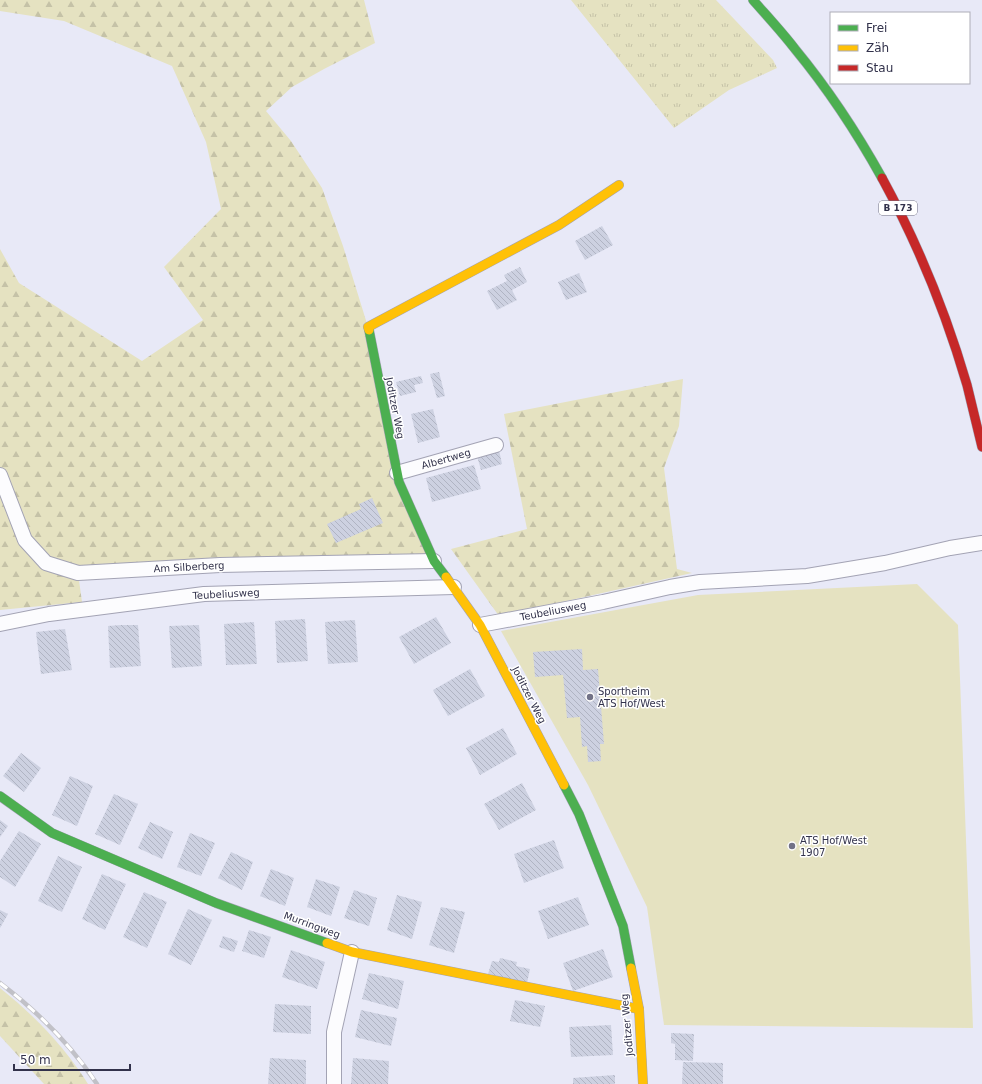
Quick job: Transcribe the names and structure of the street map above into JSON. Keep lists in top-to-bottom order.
{
  "streets": {
    "street": [
      "B 173",
      "Joditzer Weg",
      "Albertweg",
      "Am Silberberg",
      "Teubeliusweg",
      "Murringweg"
    ]
  },
  "crossings": [
    ["Joditzer Weg", "Albertweg"],
    ["Joditzer Weg", "Am Silberberg"],
    ["Joditzer Weg", "Teubeliusweg"],
    ["Joditzer Weg", "Murringweg"]
  ],
  "places": ["Sportheim ATS Hof/West", "ATS Hof/West 1907"],
  "legend": ["Frei", "Zäh", "Stau"],
  "scale_bar": "50 m"
}
